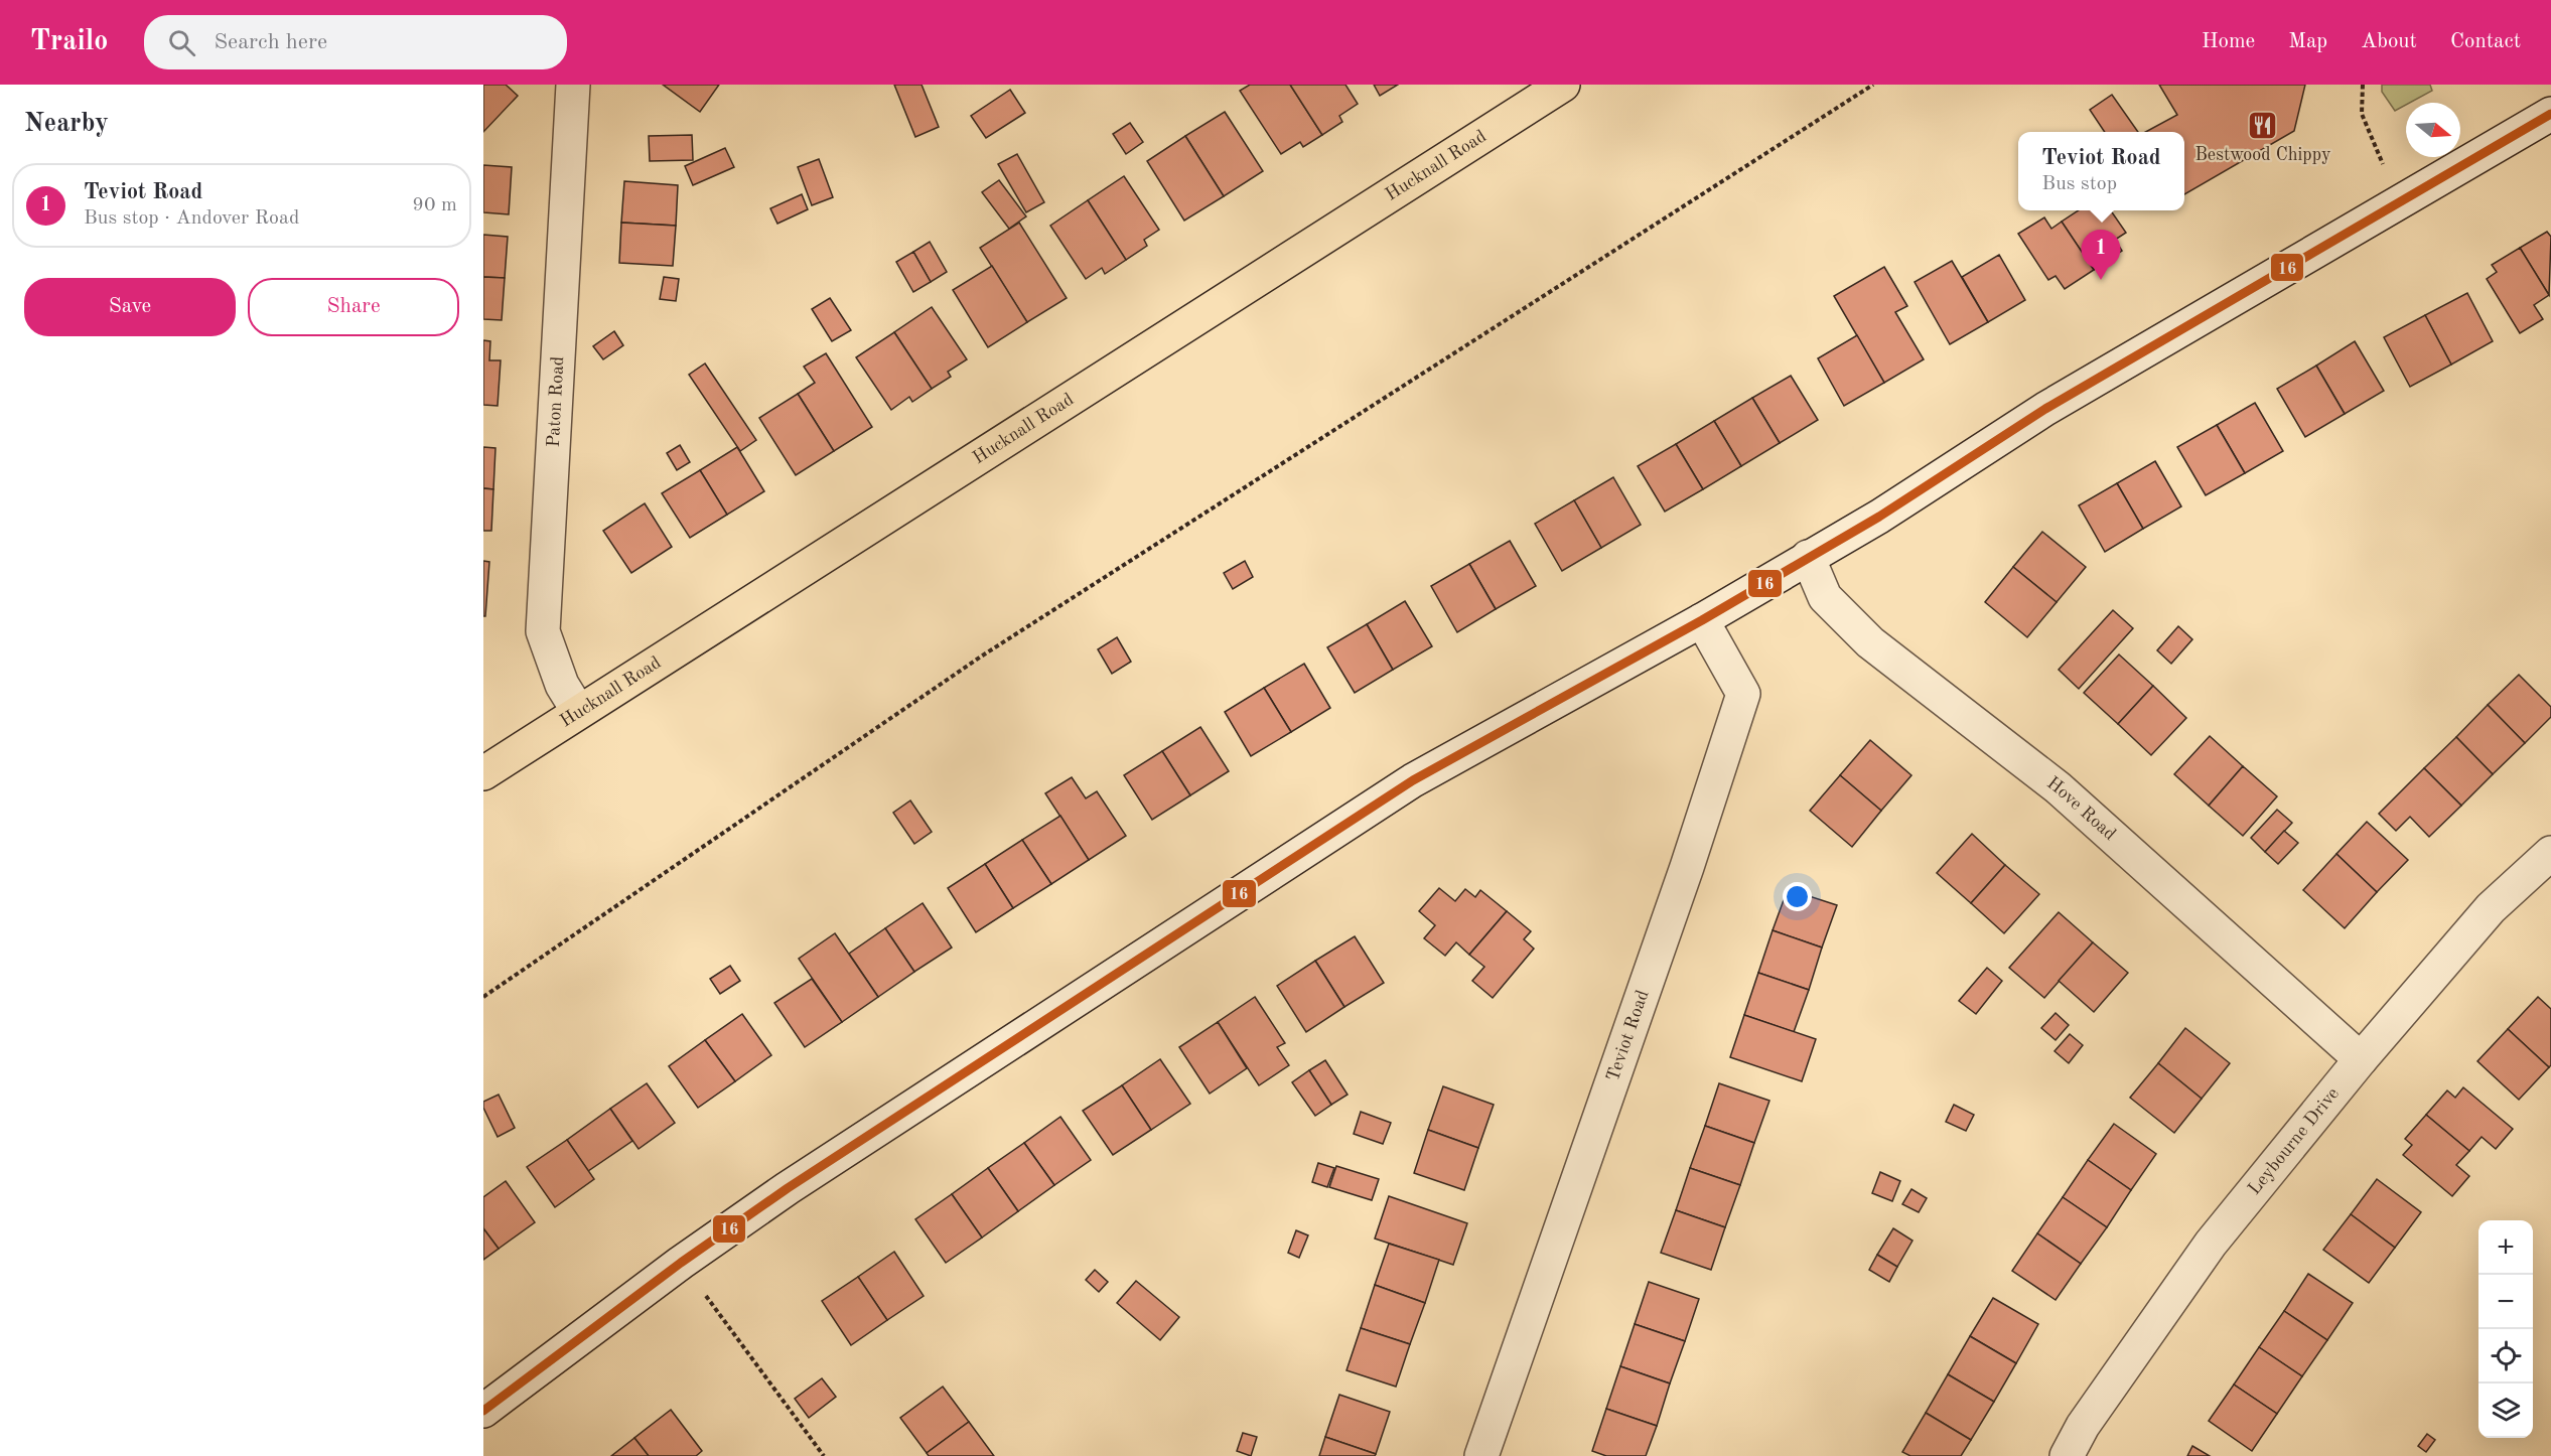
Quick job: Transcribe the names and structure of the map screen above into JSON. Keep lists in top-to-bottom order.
{
  "streets": {
    "main road": ["Hucknall Road"],
    "street": [
      "Paton Road",
      "Hove Road",
      "Teviot Road",
      "Leybourne Drive"
    ]
  },
  "crossings": [
    ["Hucknall Road", "Paton Road"],
    ["Hove Road", "Leybourne Drive"]
  ],
  "places": {
    "restaurant": ["Bestwood Chippy"]
  },
  "lines": ["transit line 16"],
  "north": "right",
  "page": {
    "header": "Trailo",
    "search": "Search here",
    "nav": [
      "Home",
      "Map",
      "About",
      "Contact"
    ],
    "heading": "Nearby",
    "popup": ["Teviot Road", "Bus stop"],
    "list": [
      {
        "mark": "1",
        "name": "Teviot Road",
        "note": "Bus stop · Andover Road",
        "value": "90 m"
      }
    ],
    "pins": "1",
    "buttons": ["Save", "Share"],
    "map_buttons": ["+", "−"]
  }
}
